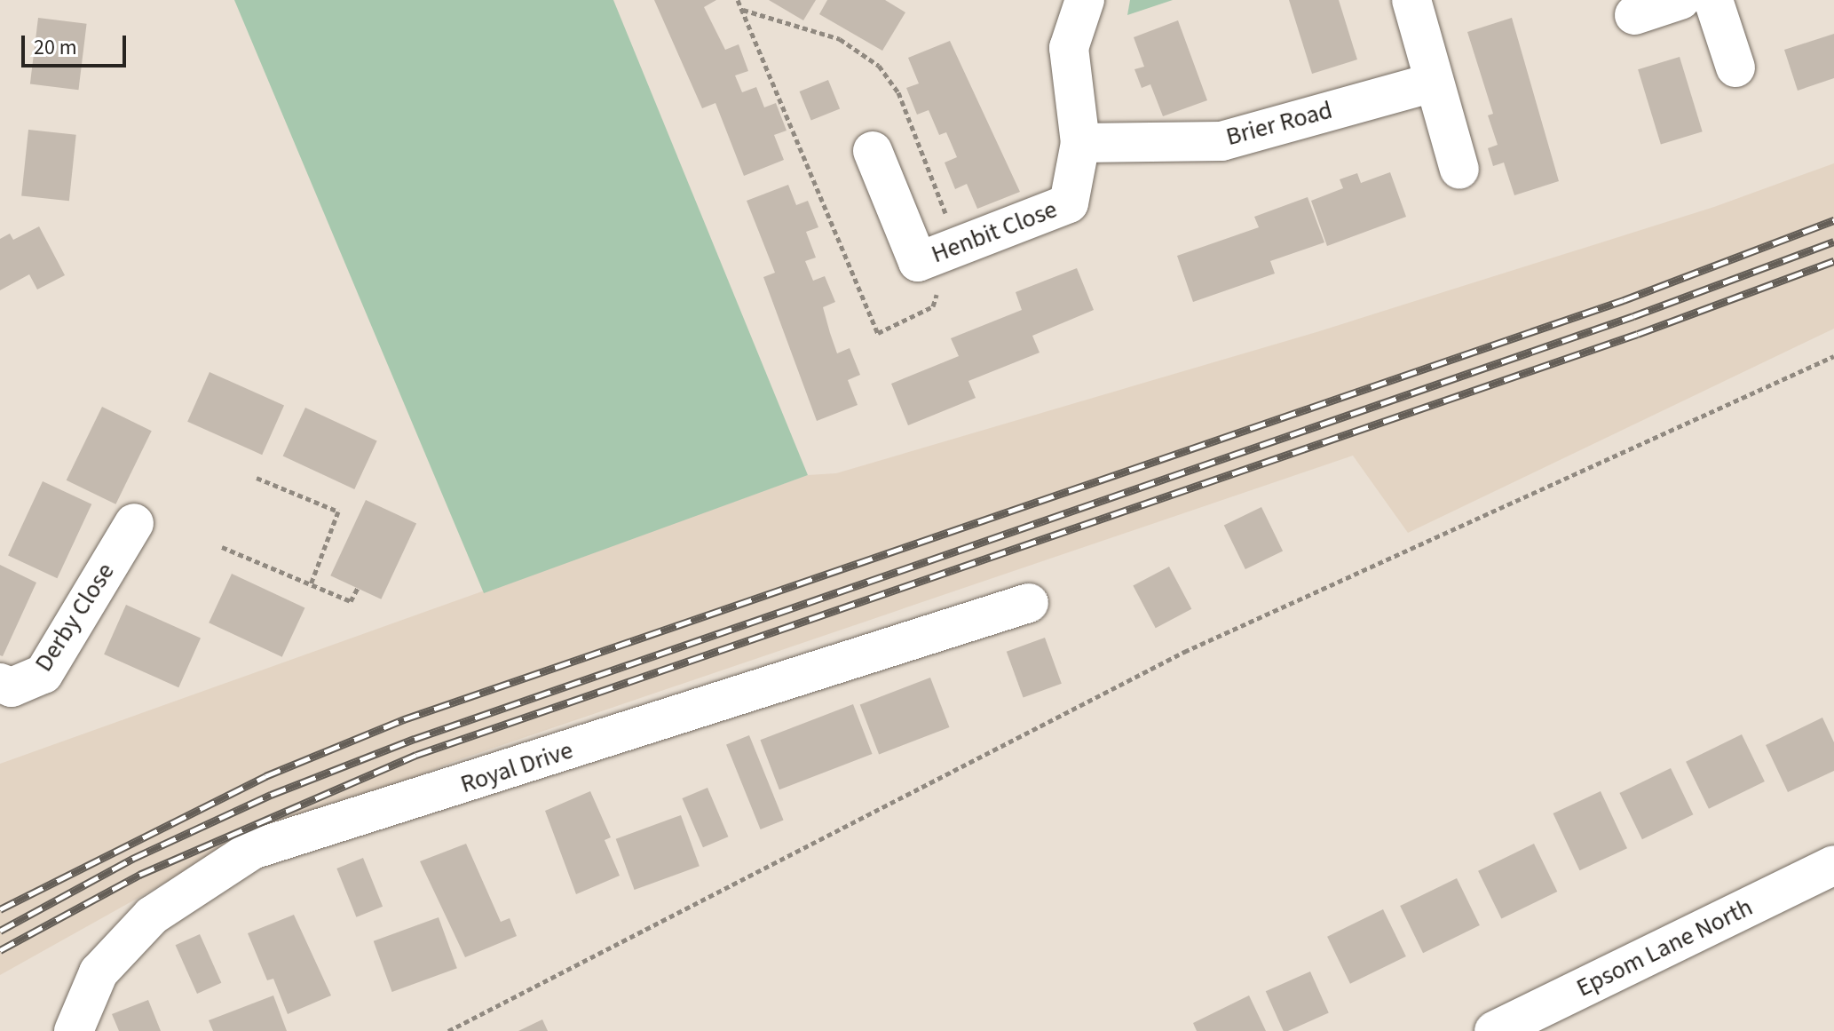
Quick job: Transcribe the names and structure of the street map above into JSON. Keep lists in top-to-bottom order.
{
  "streets": {
    "street": [
      "Brier Road",
      "Henbit Close",
      "Derby Close",
      "Royal Drive",
      "Epsom Lane North"
    ]
  },
  "crossings": [
    ["Brier Road", "Henbit Close"]
  ],
  "scale_bar": "20 m"
}
